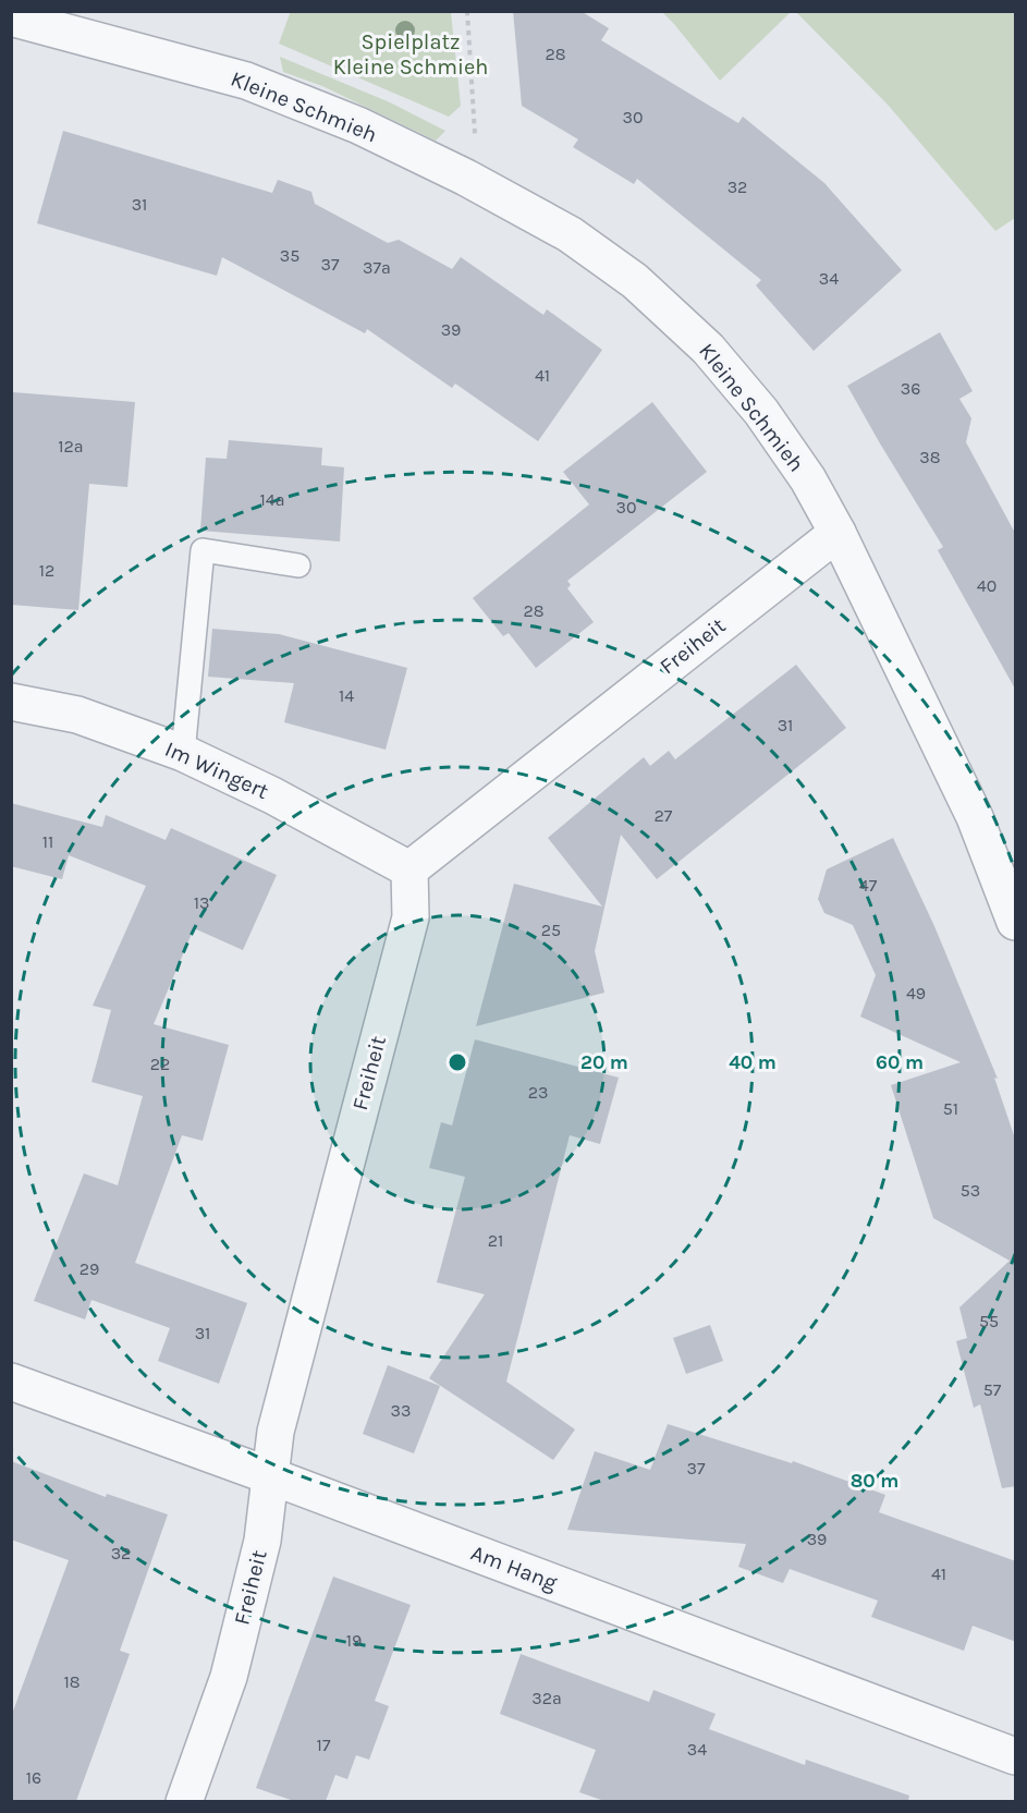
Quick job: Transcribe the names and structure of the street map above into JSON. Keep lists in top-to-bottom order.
{
  "streets": {
    "street": [
      "Kleine Schmieh",
      "Freiheit",
      "Im Wingert",
      "Am Hang"
    ]
  },
  "crossings": [
    ["Kleine Schmieh", "Freiheit"],
    ["Freiheit", "Im Wingert"],
    ["Freiheit", "Am Hang"]
  ],
  "parks": ["Spielplatz Kleine Schmieh"],
  "house_numbers": [
    "28",
    "30",
    "32",
    "31",
    "35",
    "37",
    "37a",
    "34",
    "39",
    "41",
    "36",
    "12a",
    "38",
    "14a",
    "30",
    "12",
    "40",
    "28",
    "14",
    "31",
    "27",
    "11",
    "47",
    "13",
    "25",
    "49",
    "22",
    "23",
    "51",
    "53",
    "21",
    "29",
    "55",
    "31",
    "57",
    "33",
    "37",
    "39",
    "32",
    "41",
    "19",
    "18",
    "32a",
    "17",
    "34",
    "16"
  ],
  "rings": [
    "20 m",
    "40 m",
    "60 m",
    "80 m"
  ]
}
